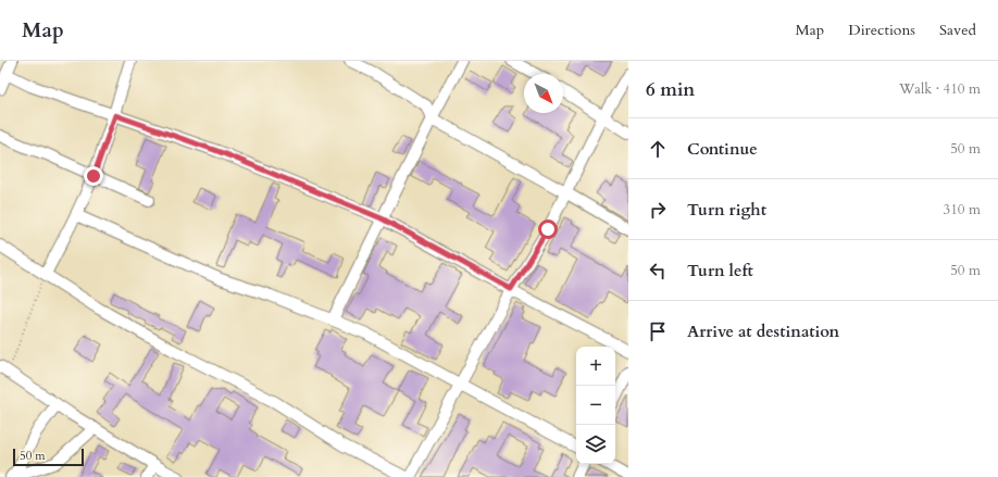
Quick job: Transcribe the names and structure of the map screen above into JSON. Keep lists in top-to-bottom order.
{
  "scale_bar": "50 m",
  "north": "bottom right",
  "page": {
    "header": "Map",
    "nav": ["Map", "Directions", "Saved"],
    "heading": ["6 min", "Walk · 410 m"],
    "list": [
      ["Continue", "50 m"],
      ["Turn right", "310 m"],
      ["Turn left", "50 m"],
      "Arrive at destination"
    ],
    "map_buttons": ["+", "−"],
    "scale": "50 m"
  }
}
